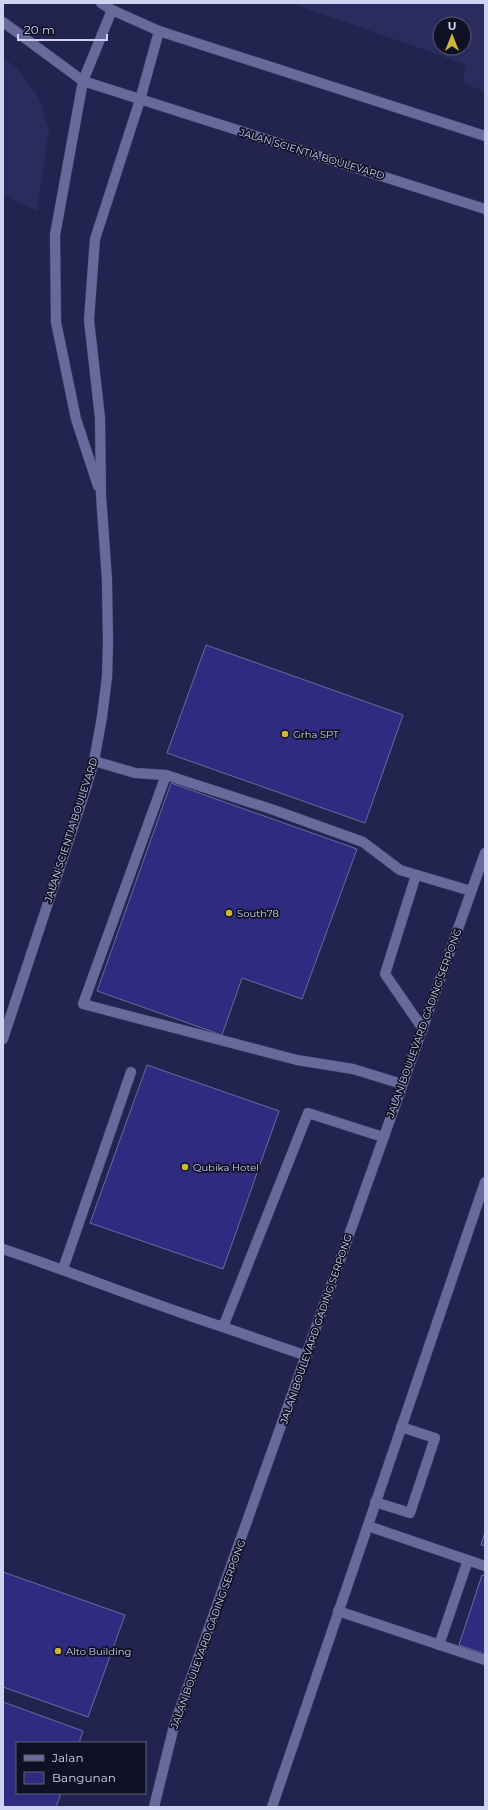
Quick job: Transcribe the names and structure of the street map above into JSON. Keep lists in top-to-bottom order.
{
  "streets": {
    "street": ["JALAN SCIENTIA BOULEVARD", "JALAN BOULEVARD GADING SERPONG"]
  },
  "places": [
    "Grha SPT",
    "South78",
    "Qubika Hotel",
    "Alto Building"
  ],
  "legend": ["Jalan", "Bangunan"],
  "scale_bar": "20 m",
  "north": "top"
}
